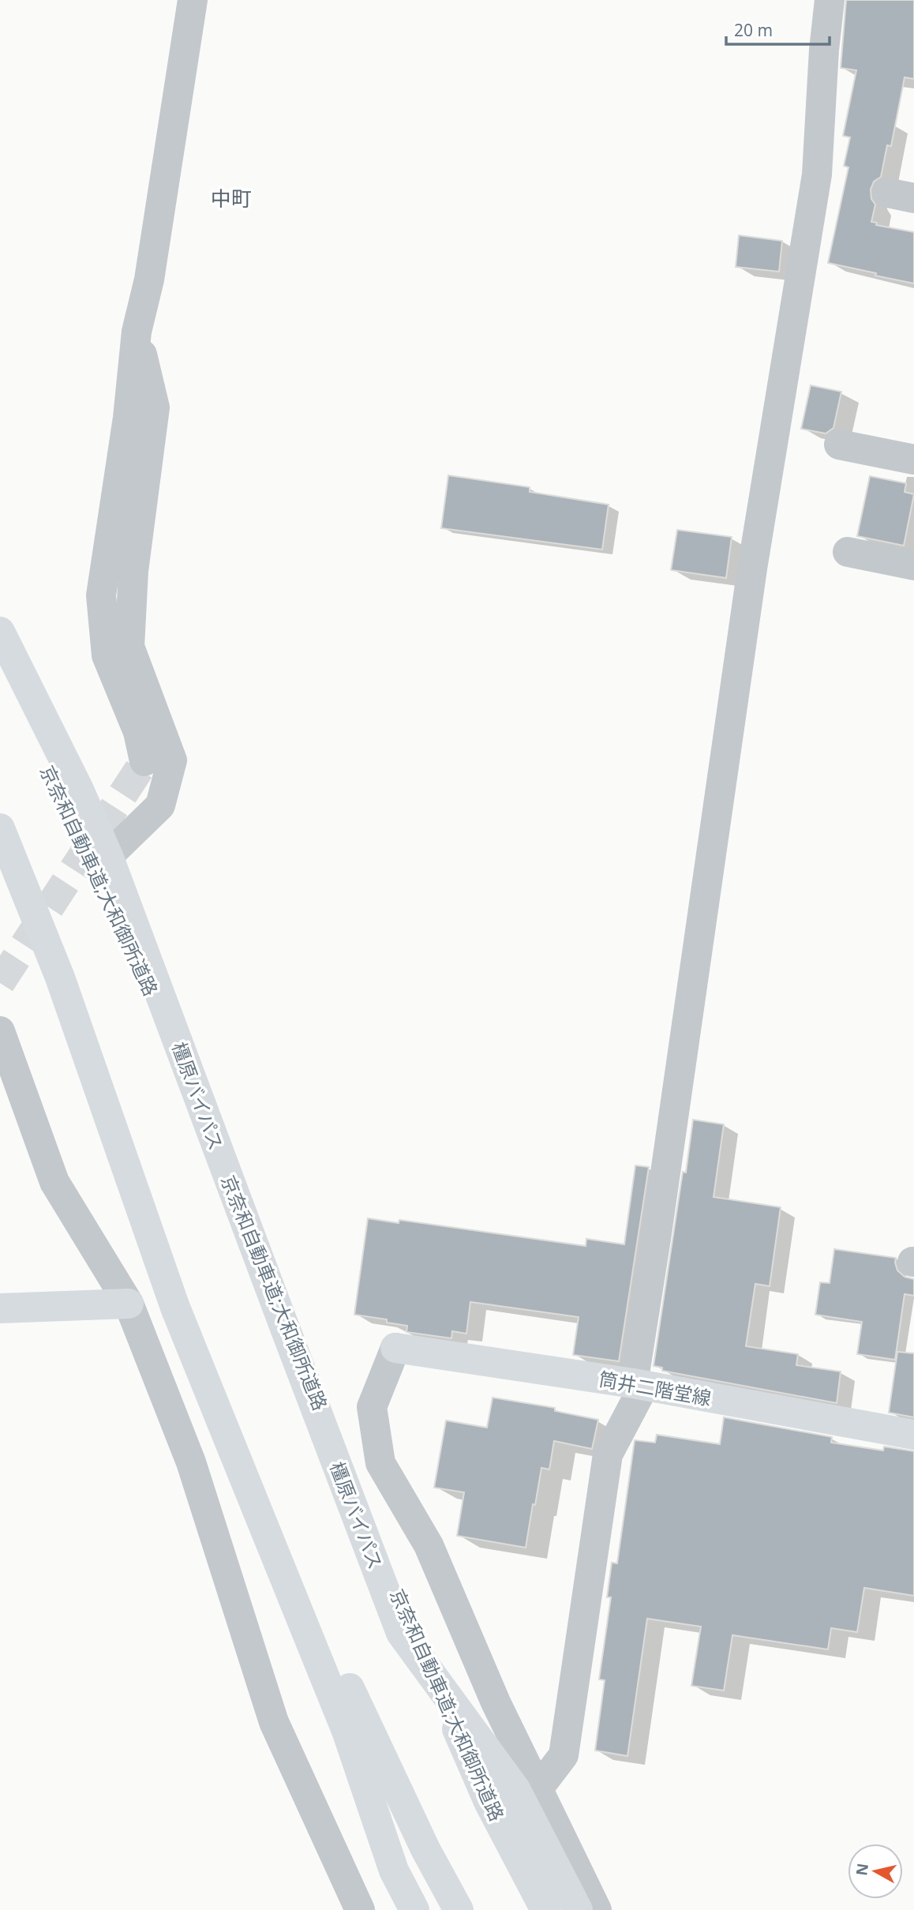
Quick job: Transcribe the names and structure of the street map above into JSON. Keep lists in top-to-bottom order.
{
  "streets": {
    "main road": ["京奈和自動車道;大和御所道路", "橿原バイパス", "筒井二階堂線"]
  },
  "districts": ["中町"],
  "scale_bar": "20 m",
  "north": "left"
}
